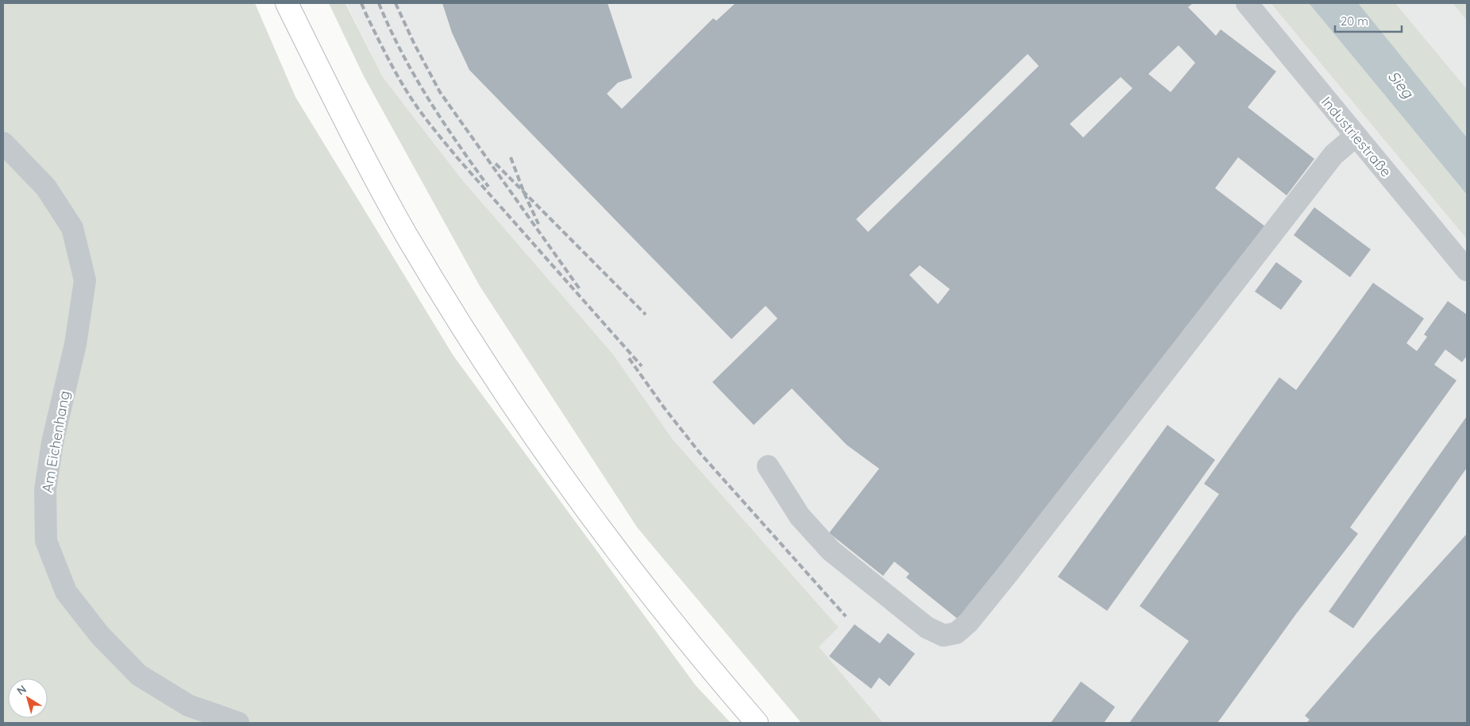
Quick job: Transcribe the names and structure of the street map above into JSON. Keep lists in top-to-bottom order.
{
  "streets": {
    "street": ["Industriestraße", "Am Eichenhang"]
  },
  "water": ["Sieg"],
  "scale_bar": "20 m",
  "north": "top left"
}
